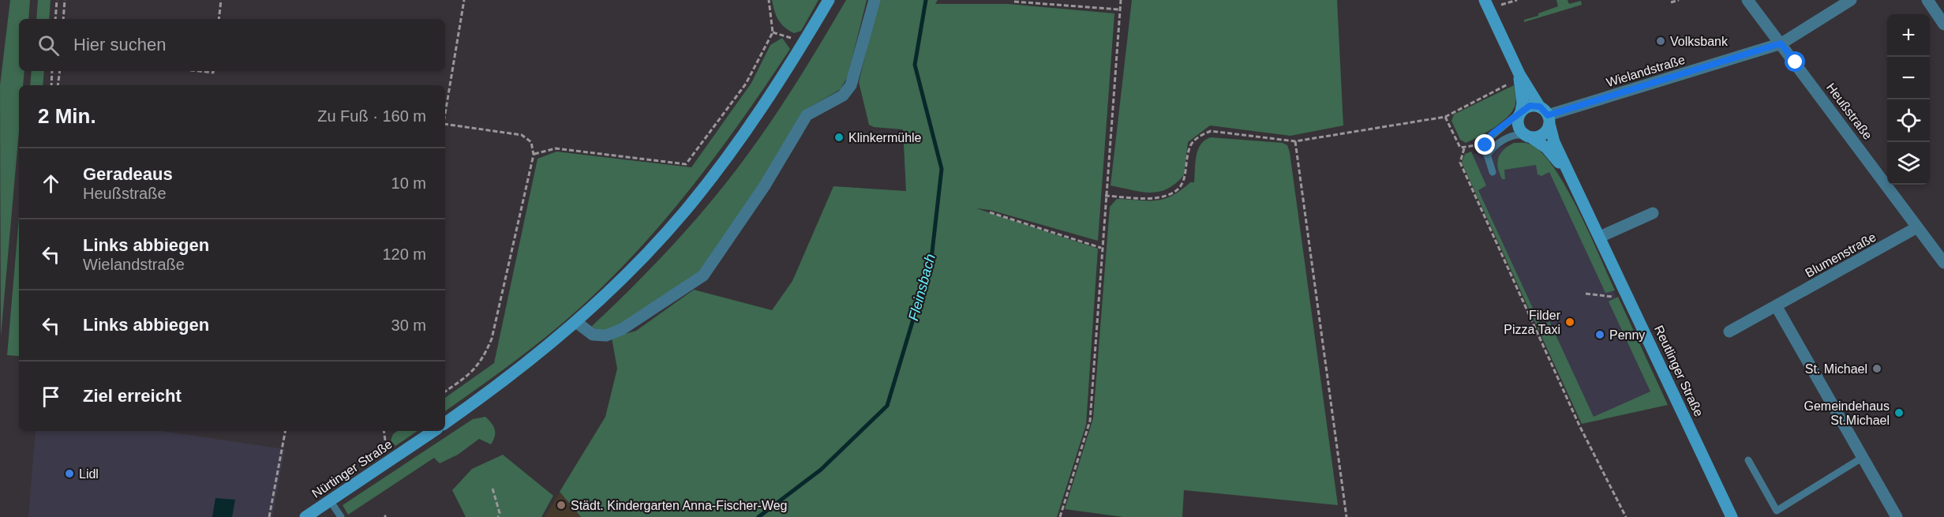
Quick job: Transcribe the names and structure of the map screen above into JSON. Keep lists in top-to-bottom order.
{
  "streets": {
    "main road": ["Reutlinger Straße", "Nürtinger Straße"],
    "street": ["Wielandstraße", "Heußstraße", "Blumenstraße"]
  },
  "crossings": [
    ["Wielandstraße", "Heußstraße"],
    ["Wielandstraße", "Reutlinger Straße"],
    ["Heußstraße", "Blumenstraße"]
  ],
  "water": ["Fleinsbach"],
  "places": [
    "Volksbank",
    "Klinkermühle",
    "Filder Pizza Taxi",
    "Penny",
    "St. Michael",
    "Gemeindehaus St.Michael",
    "Lidl",
    "Städt. Kindergarten Anna-Fischer-Weg"
  ],
  "page": {
    "map_buttons": ["+", "−"],
    "search": "Hier suchen",
    "heading": ["2 Min.", "Zu Fuß · 160 m"],
    "list": [
      ["Geradeaus", "Heußstraße", "10 m"],
      ["Links abbiegen", "Wielandstraße", "120 m"],
      ["Links abbiegen", "30 m"],
      "Ziel erreicht"
    ]
  }
}
